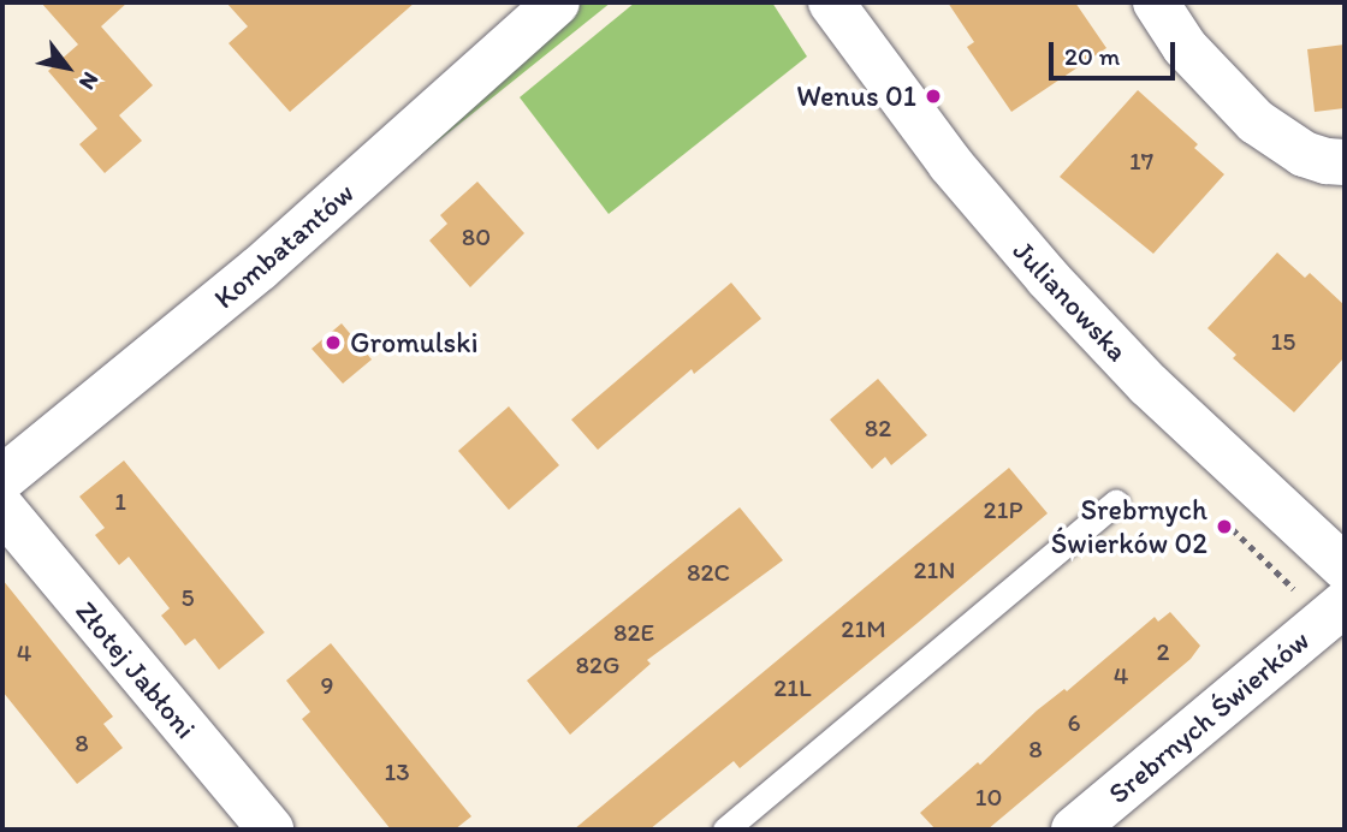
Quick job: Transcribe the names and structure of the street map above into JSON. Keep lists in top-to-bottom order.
{
  "streets": {
    "street": [
      "Kombatantów",
      "Julianowska",
      "Złotej Jabłoni",
      "Srebrnych Świerków"
    ]
  },
  "places": ["Wenus 01", "Gromulski", "Srebrnych Świerków 02"],
  "house_numbers": [
    "17",
    "80",
    "15",
    "82",
    "1",
    "21P",
    "21N",
    "82C",
    "5",
    "21M",
    "82E",
    "2",
    "4",
    "82G",
    "4",
    "9",
    "21L",
    "6",
    "8",
    "8",
    "13",
    "10"
  ],
  "scale_bar": "20 m",
  "north": "bottom right"
}
